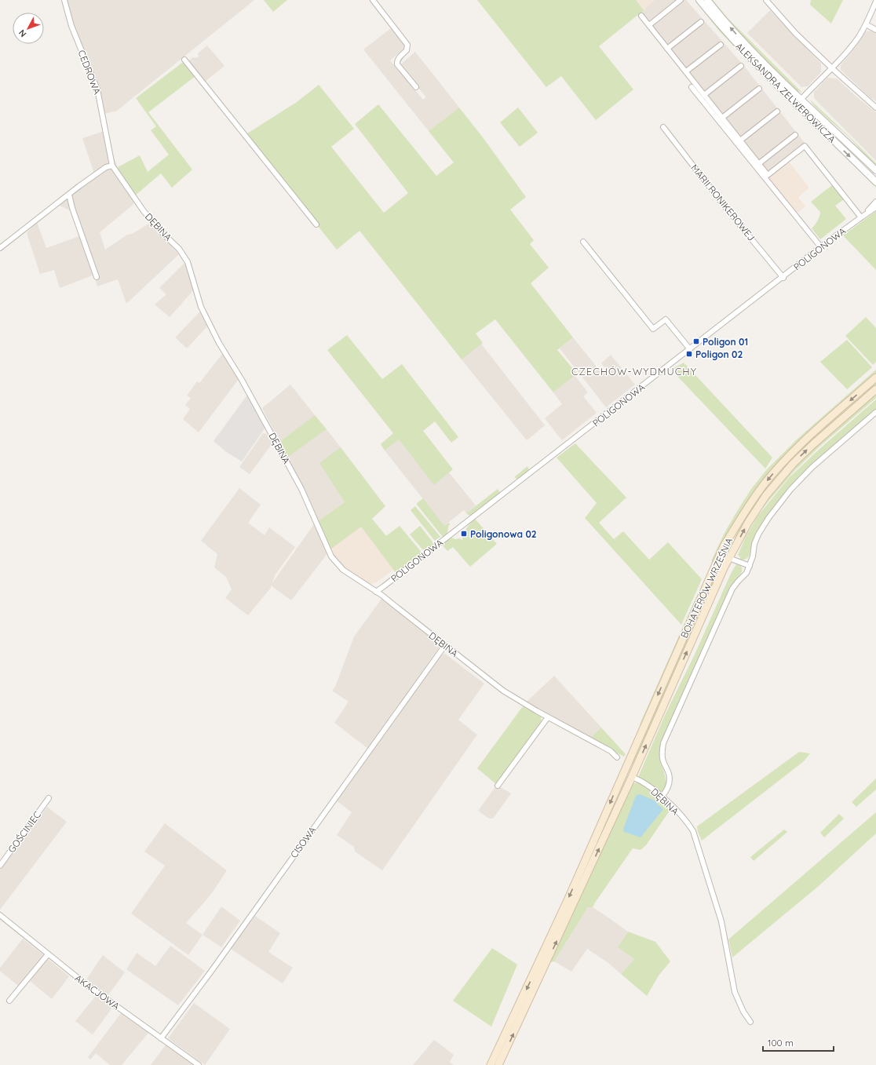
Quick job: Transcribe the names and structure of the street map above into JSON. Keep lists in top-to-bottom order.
{
  "streets": {
    "main road": ["BOHATERÓW WRZEŚNIA"],
    "street": [
      "CEDROWA",
      "ALEKSANDRA ZELWEROWICZA",
      "MARII RONIKEROWEJ",
      "DĘBINA",
      "POLIGONOWA",
      "GOŚCINIEC",
      "CISOWA",
      "AKACJOWA"
    ]
  },
  "crossings": [
    ["CEDROWA", "DĘBINA"],
    ["MARII RONIKEROWEJ", "POLIGONOWA"],
    ["DĘBINA", "POLIGONOWA"],
    ["DĘBINA", "BOHATERÓW WRZEŚNIA"],
    ["DĘBINA", "CISOWA"],
    ["CISOWA", "AKACJOWA"]
  ],
  "districts": ["CZECHÓW-WYDMUCHY"],
  "places": {
    "transit": ["Poligon 01", "Poligon 02", "Poligonowa 02"]
  },
  "scale_bar": "100 m",
  "north": "bottom left"
}
